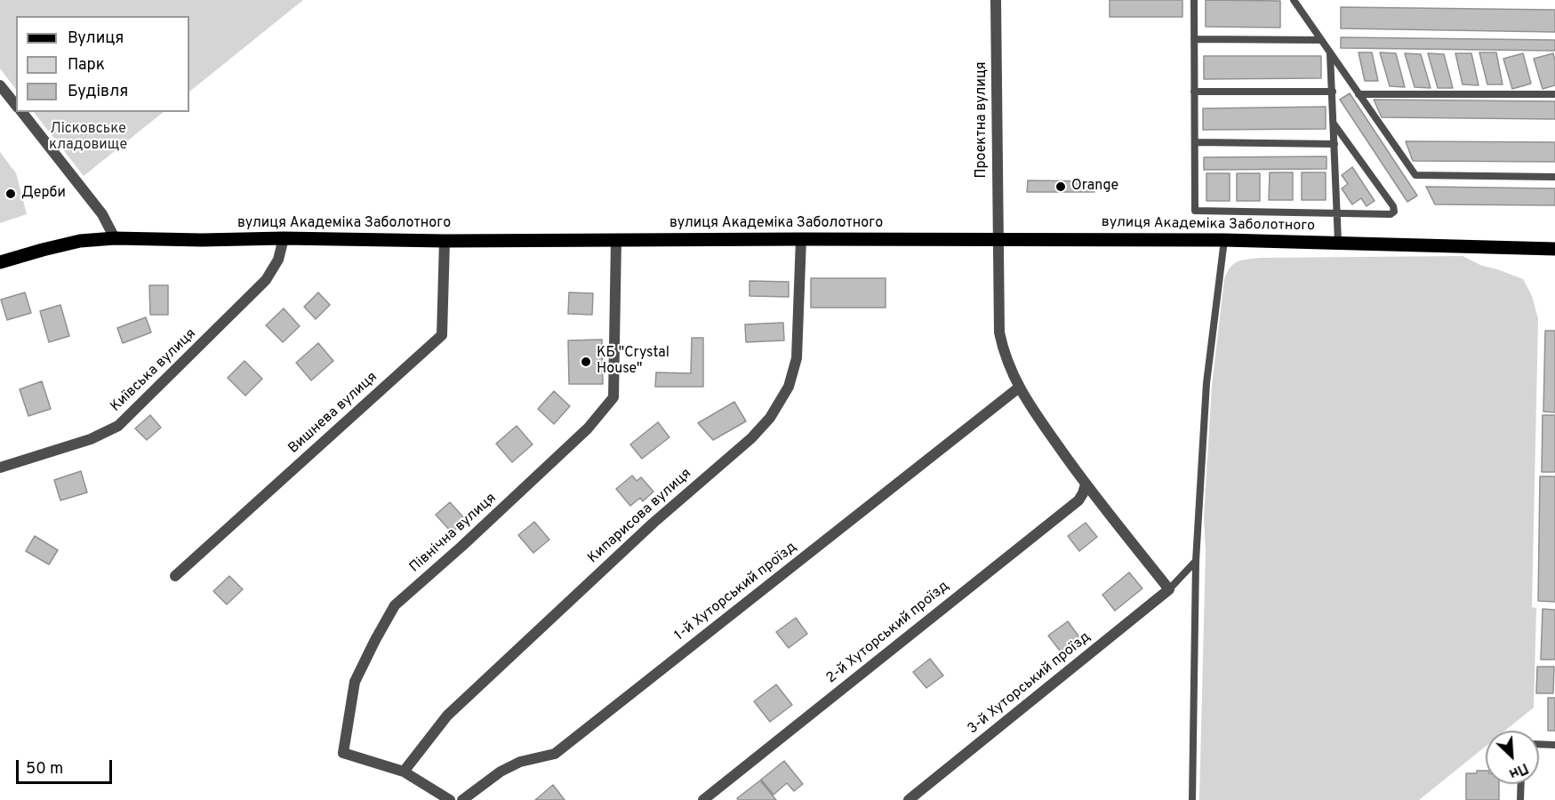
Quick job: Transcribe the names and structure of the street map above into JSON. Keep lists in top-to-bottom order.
{
  "streets": {
    "main road": ["вулиця Академіка Заболотного"],
    "street": [
      "Проектна вулиця",
      "Київська вулиця",
      "Вишнева вулиця",
      "Кипарисова вулиця",
      "Північна вулиця",
      "1-й Хуторський проїзд",
      "2-й Хуторський проїзд",
      "3-й Хуторський проїзд"
    ]
  },
  "crossings": [
    ["Проектна вулиця", "вулиця Академіка Заболотного"],
    ["Проектна вулиця", "1-й Хуторський проїзд"],
    ["Проектна вулиця", "2-й Хуторський проїзд"],
    ["Проектна вулиця", "3-й Хуторський проїзд"],
    ["вулиця Академіка Заболотного", "Київська вулиця"],
    ["вулиця Академіка Заболотного", "Вишнева вулиця"],
    ["вулиця Академіка Заболотного", "Кипарисова вулиця"],
    ["вулиця Академіка Заболотного", "Північна вулиця"],
    ["Кипарисова вулиця", "Північна вулиця"]
  ],
  "parks": ["Лісковське кладовище"],
  "places": ["Orange", "Дерби", "КБ \"Crystal House\""],
  "legend": ["Вулиця", "Парк", "Будівля"],
  "scale_bar": "50 m",
  "north": "bottom right"
}
